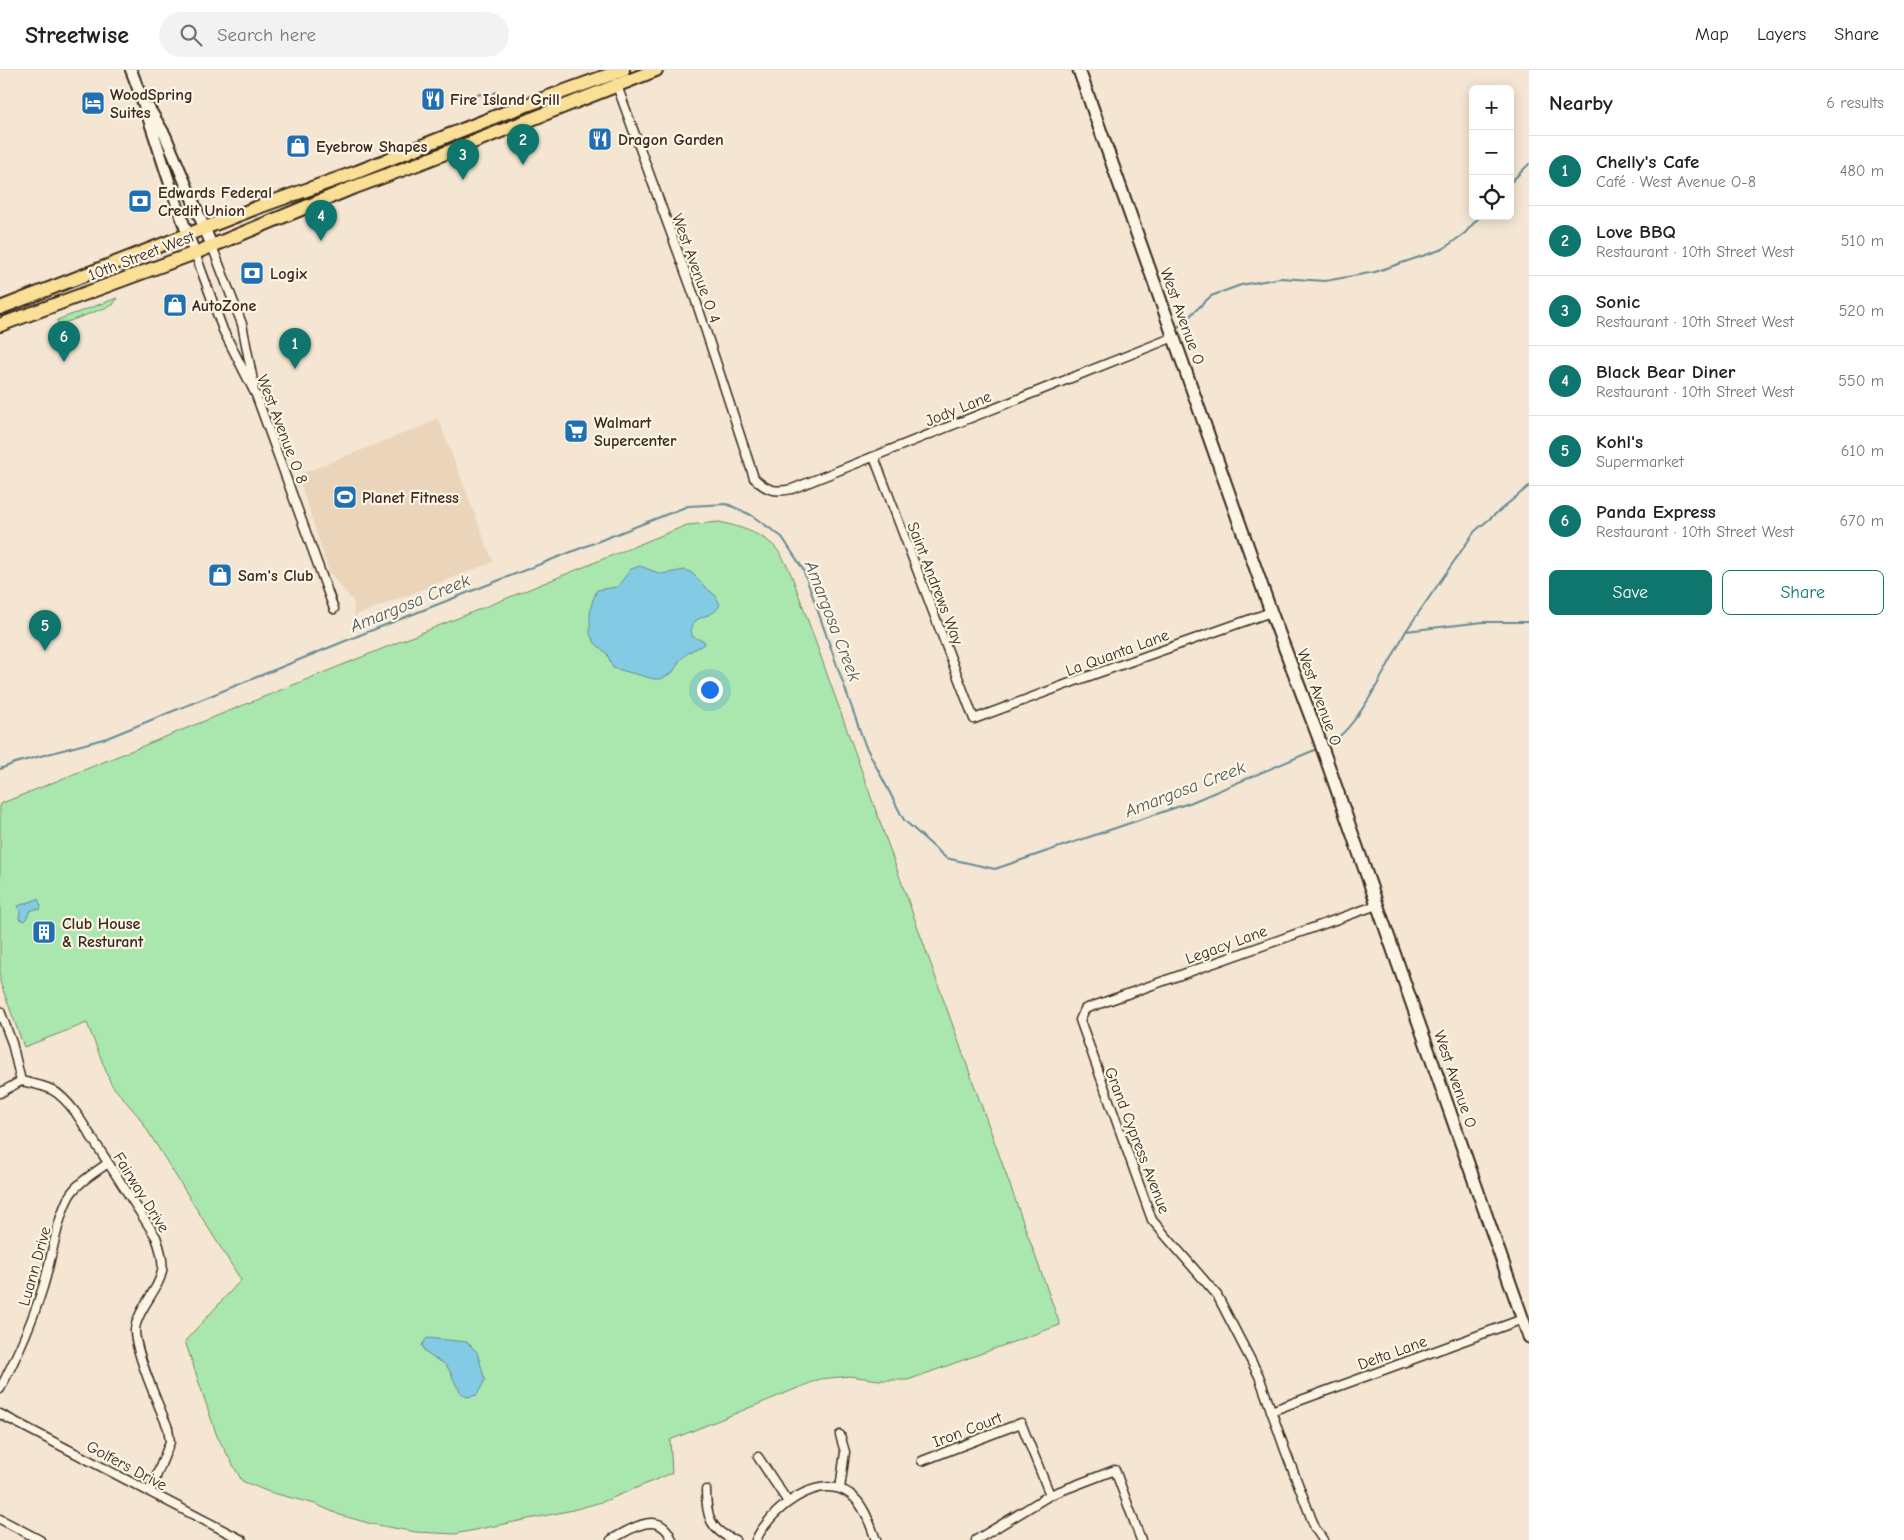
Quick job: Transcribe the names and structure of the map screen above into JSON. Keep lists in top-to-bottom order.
{
  "streets": {
    "main road": ["10th Street West", "West Avenue O"],
    "street": [
      "West Avenue O 4",
      "Jody Lane",
      "West Avenue O 8",
      "Saint Andrews Way",
      "La Quanta Lane",
      "Legacy Lane",
      "Grand Cypress Avenue",
      "Fairway Drive",
      "Luann Drive",
      "Delta Lane",
      "Iron Court",
      "Golfers Drive"
    ]
  },
  "crossings": [
    ["10th Street West", "West Avenue O 4"],
    ["10th Street West", "West Avenue O 8"],
    ["West Avenue O 4", "Jody Lane"],
    ["West Avenue O", "Jody Lane"],
    ["West Avenue O", "La Quanta Lane"],
    ["West Avenue O", "Legacy Lane"],
    ["West Avenue O", "Delta Lane"],
    ["Jody Lane", "Saint Andrews Way"],
    ["Saint Andrews Way", "La Quanta Lane"],
    ["Legacy Lane", "Grand Cypress Avenue"],
    ["Grand Cypress Avenue", "Delta Lane"],
    ["Fairway Drive", "Luann Drive"],
    ["Fairway Drive", "Golfers Drive"]
  ],
  "water": ["Amargosa Creek"],
  "places": {
    "restaurant": ["Fire Island Grill", "Dragon Garden"],
    "hotel": ["WoodSpring Suites"],
    "shop": ["Eyebrow Shapes", "AutoZone", "Sam's Club"],
    "bank": ["Edwards Federal Credit Union", "Logix"],
    "supermarket": ["Walmart Supercenter"],
    "sports": ["Planet Fitness"],
    "building": ["Club House & Resturant"]
  },
  "page": {
    "header": "Streetwise",
    "search": "Search here",
    "nav": ["Map", "Layers", "Share"],
    "heading": ["Nearby", "6 results"],
    "map_buttons": ["+", "−"],
    "pins": [
      "2",
      "3",
      "4",
      "6",
      "1",
      "5"
    ],
    "list": [
      {
        "mark": "1",
        "name": "Chelly's Cafe",
        "note": "Café · West Avenue O-8",
        "value": "480 m"
      },
      {
        "mark": "2",
        "name": "Love BBQ",
        "note": "Restaurant · 10th Street West",
        "value": "510 m"
      },
      {
        "mark": "3",
        "name": "Sonic",
        "note": "Restaurant · 10th Street West",
        "value": "520 m"
      },
      {
        "mark": "4",
        "name": "Black Bear Diner",
        "note": "Restaurant · 10th Street West",
        "value": "550 m"
      },
      {
        "mark": "5",
        "name": "Kohl's",
        "note": "Supermarket",
        "value": "610 m"
      },
      {
        "mark": "6",
        "name": "Panda Express",
        "note": "Restaurant · 10th Street West",
        "value": "670 m"
      }
    ],
    "buttons": ["Save", "Share"]
  }
}
